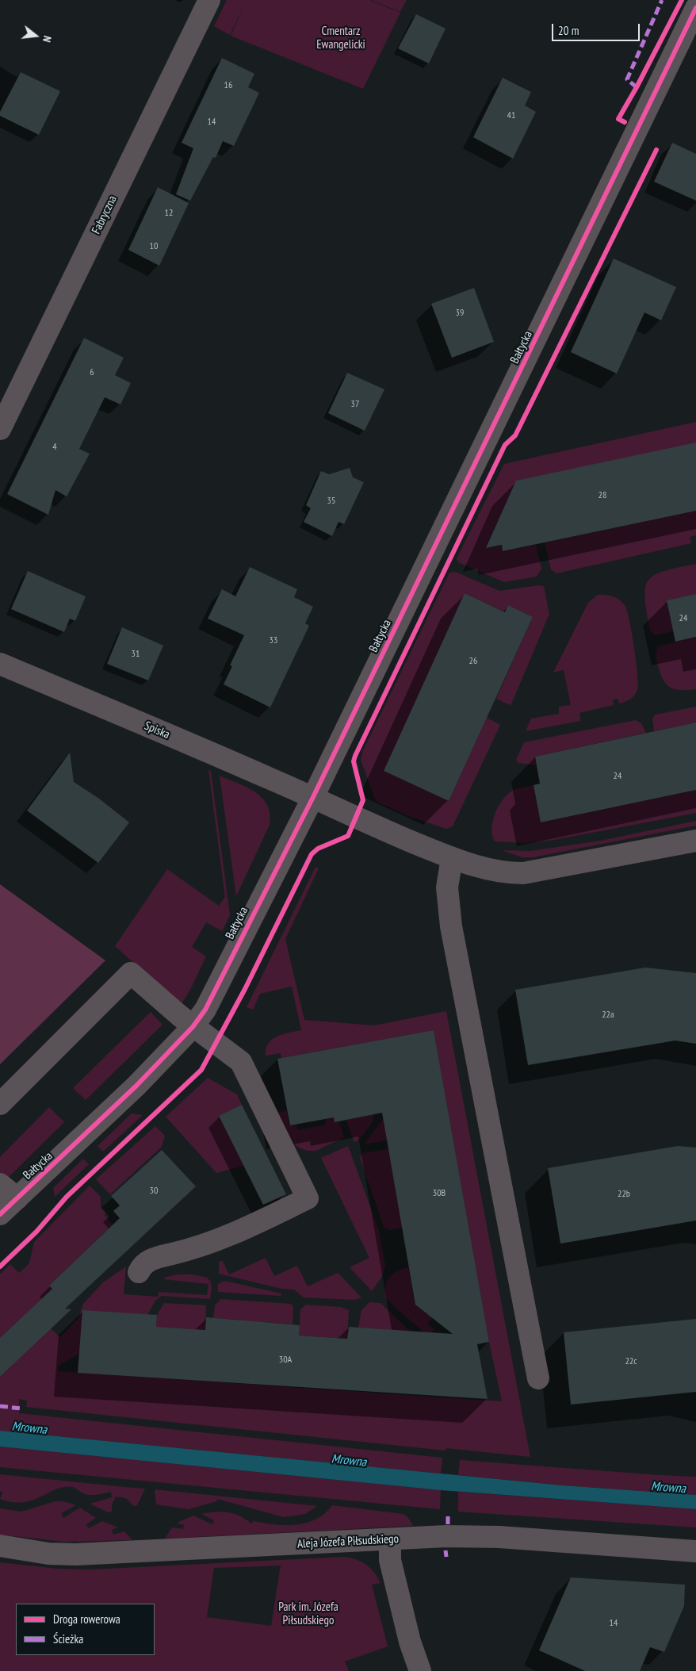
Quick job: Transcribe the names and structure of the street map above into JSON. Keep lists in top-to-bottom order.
{
  "streets": {
    "street": [
      "Fabryczna",
      "Bałtycka",
      "Spiska",
      "Aleja Józefa Piłsudskiego"
    ]
  },
  "crossings": [
    ["Bałtycka", "Spiska"]
  ],
  "water": ["Mrowna"],
  "parks": ["Cmentarz Ewangelicki", "Park im. Józefa Piłsudskiego"],
  "house_numbers": [
    "16",
    "41",
    "14",
    "12",
    "10",
    "39",
    "6",
    "37",
    "4",
    "28",
    "35",
    "24",
    "33",
    "31",
    "26",
    "24",
    "22a",
    "30",
    "30B",
    "22b",
    "30A",
    "22c",
    "14"
  ],
  "legend": ["Droga rowerowa", "Ścieżka"],
  "scale_bar": "20 m",
  "north": "right"
}
